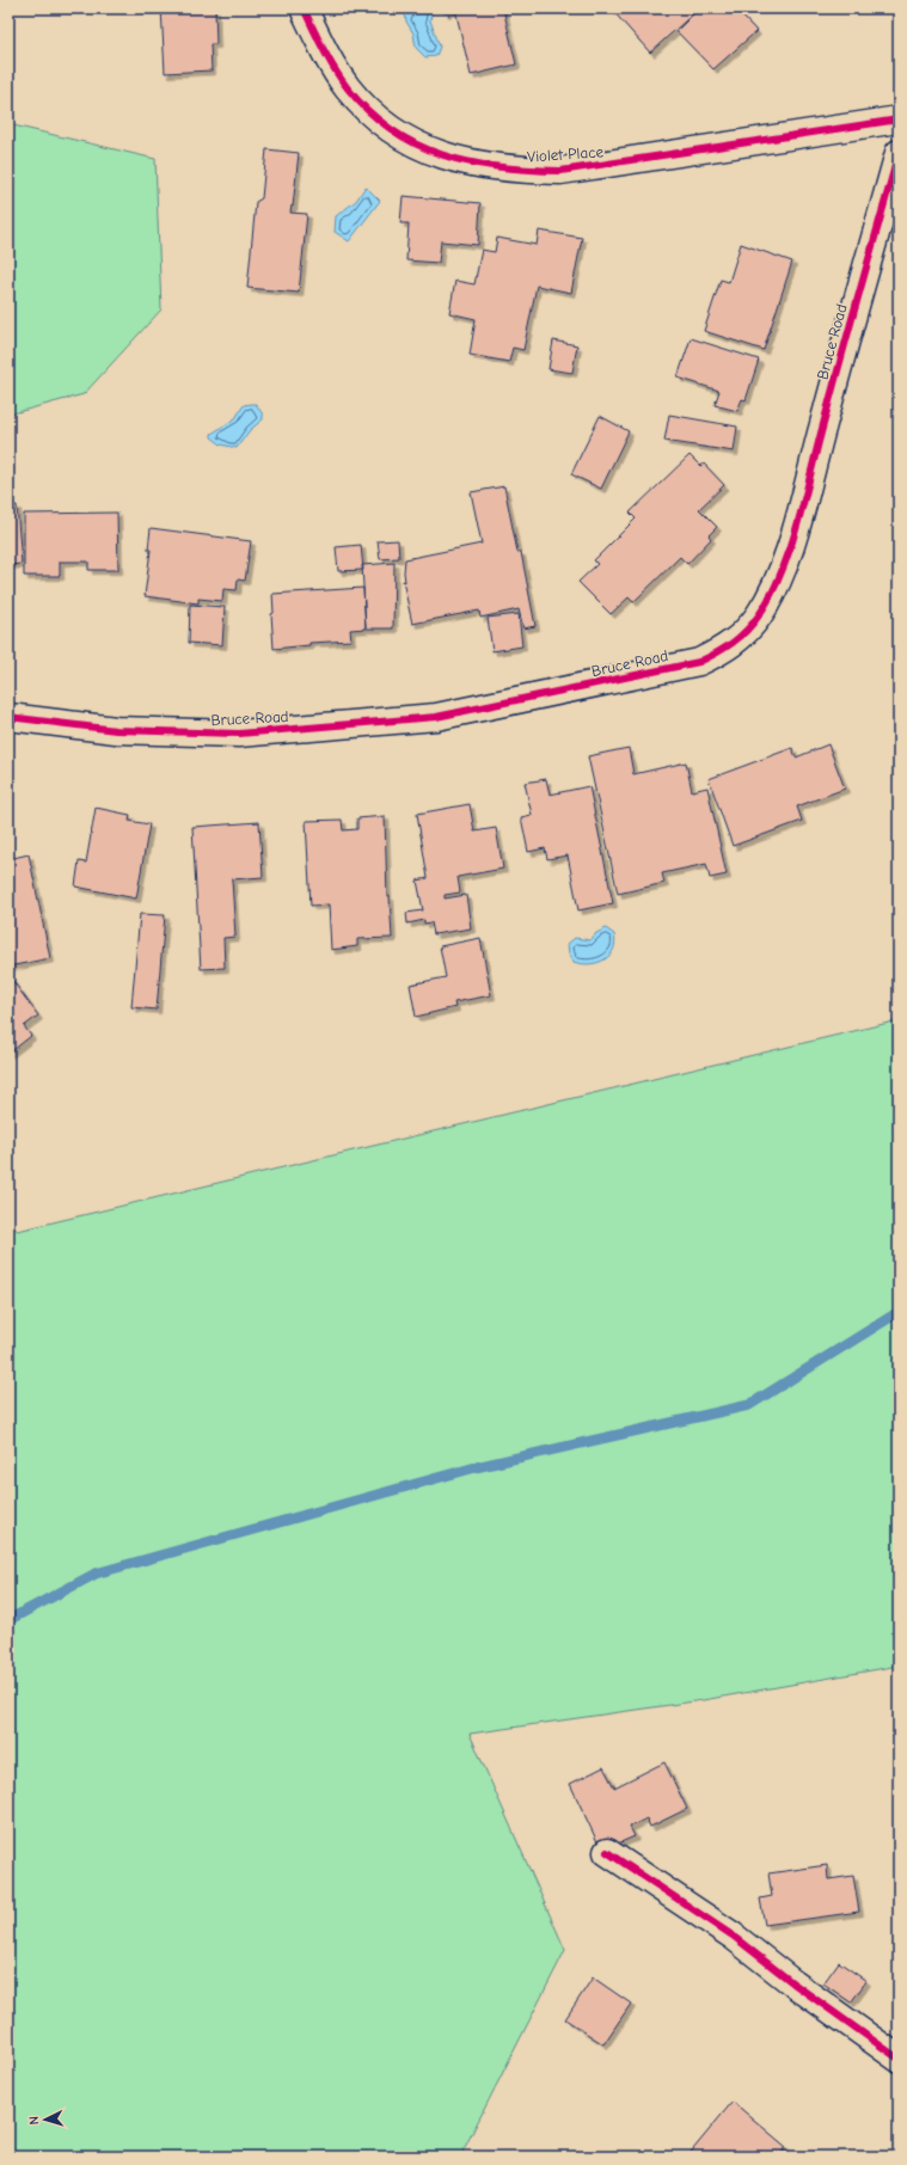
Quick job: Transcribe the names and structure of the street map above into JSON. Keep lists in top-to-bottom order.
{
  "streets": {
    "street": ["Violet Place", "Bruce Road"]
  },
  "north": "left"
}
